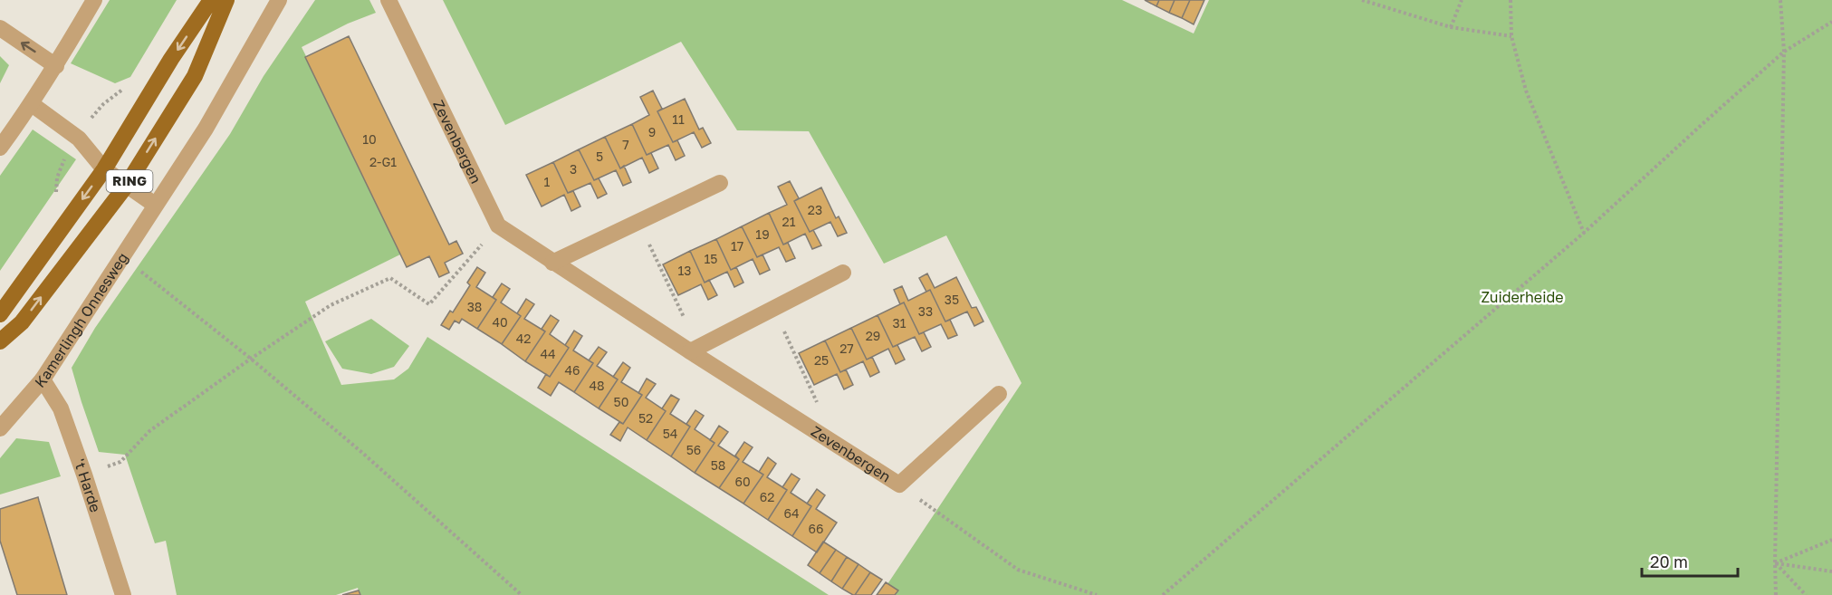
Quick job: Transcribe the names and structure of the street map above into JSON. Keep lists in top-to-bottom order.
{
  "streets": {
    "main road": ["RING"],
    "street": ["Zevenbergen", "Kamerlingh Onnesweg", "'t Harde"]
  },
  "crossings": [
    ["Kamerlingh Onnesweg", "'t Harde"]
  ],
  "parks": ["Zuiderheide"],
  "house_numbers": [
    "11",
    "9",
    "10",
    "7",
    "5",
    "2-G1",
    "3",
    "1",
    "23",
    "21",
    "19",
    "17",
    "15",
    "13",
    "35",
    "38",
    "33",
    "40",
    "31",
    "29",
    "42",
    "27",
    "44",
    "25",
    "46",
    "48",
    "50",
    "52",
    "54",
    "56",
    "58",
    "60",
    "62",
    "64",
    "66"
  ],
  "scale_bar": "20 m"
}
